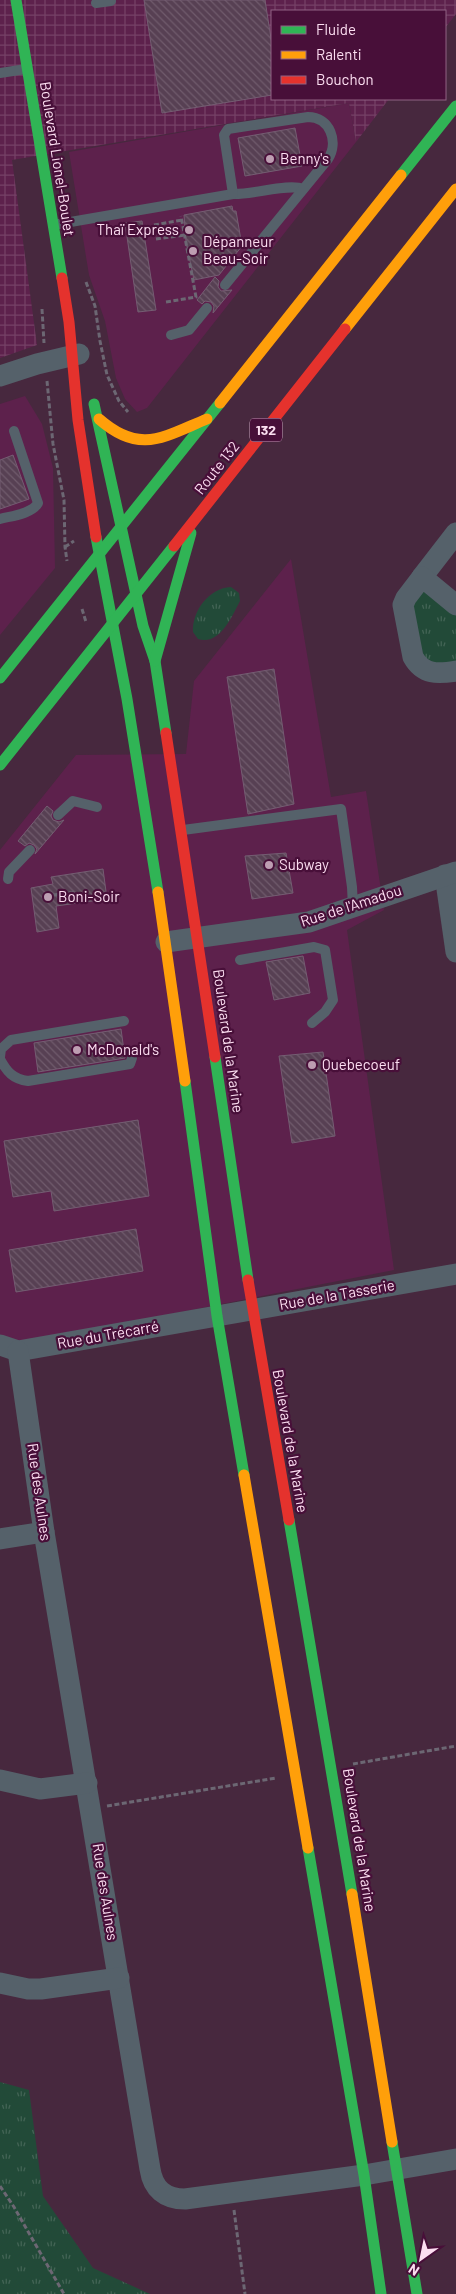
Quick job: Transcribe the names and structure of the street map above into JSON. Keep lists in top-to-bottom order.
{
  "streets": {
    "main road": [
      "Boulevard Lionel-Boulet",
      "132",
      "Route 132",
      "Boulevard de la Marine"
    ],
    "street": [
      "Rue de l'Amadou",
      "Rue de la Tasserie",
      "Rue du Trécarré",
      "Rue des Aulnes"
    ]
  },
  "crossings": [
    ["Boulevard Lionel-Boulet", "Route 132"],
    ["Route 132", "Boulevard de la Marine"],
    ["Rue de l'Amadou", "Boulevard de la Marine"],
    ["Boulevard de la Marine", "Rue de la Tasserie"],
    ["Boulevard de la Marine", "Rue des Aulnes"],
    ["Rue de la Tasserie", "Rue du Trécarré"],
    ["Rue du Trécarré", "Rue des Aulnes"]
  ],
  "places": [
    "Benny's",
    "Thaï Express",
    "Dépanneur Beau-Soir",
    "Subway",
    "Boni-Soir",
    "McDonald's",
    "Quebecoeuf"
  ],
  "legend": ["Fluide", "Ralenti", "Bouchon"],
  "north": "bottom left"
}
